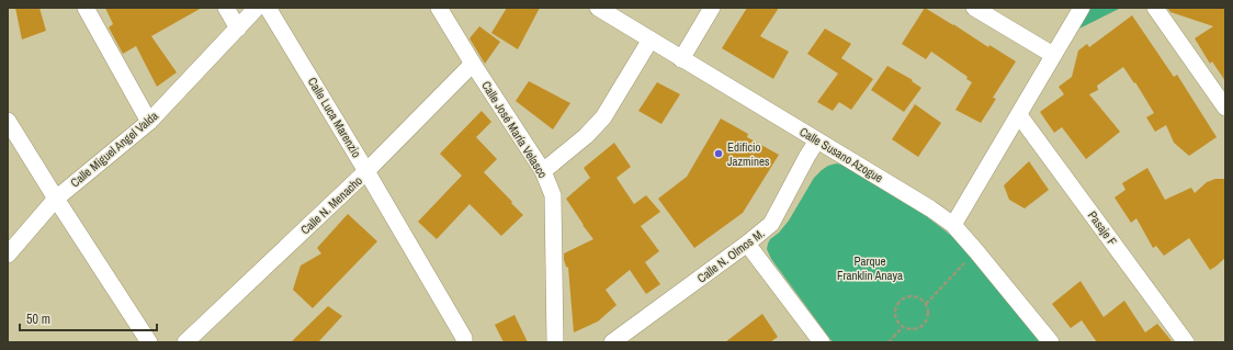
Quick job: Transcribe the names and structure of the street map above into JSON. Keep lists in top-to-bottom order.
{
  "streets": {
    "street": [
      "Calle Luca Marenzio",
      "Calle José María Velasco",
      "Calle Miguel Angel Valda",
      "Calle Susano Azogue",
      "Calle N. Menacho",
      "Pasaje F",
      "Calle N. Olmos M."
    ]
  },
  "crossings": [
    ["Calle Luca Marenzio", "Calle N. Menacho"],
    ["Calle José María Velasco", "Calle N. Menacho"],
    ["Calle Susano Azogue", "Calle N. Olmos M."]
  ],
  "parks": ["Parque Franklin Anaya"],
  "places": ["Edificio Jazmines"],
  "scale_bar": "50 m"
}
